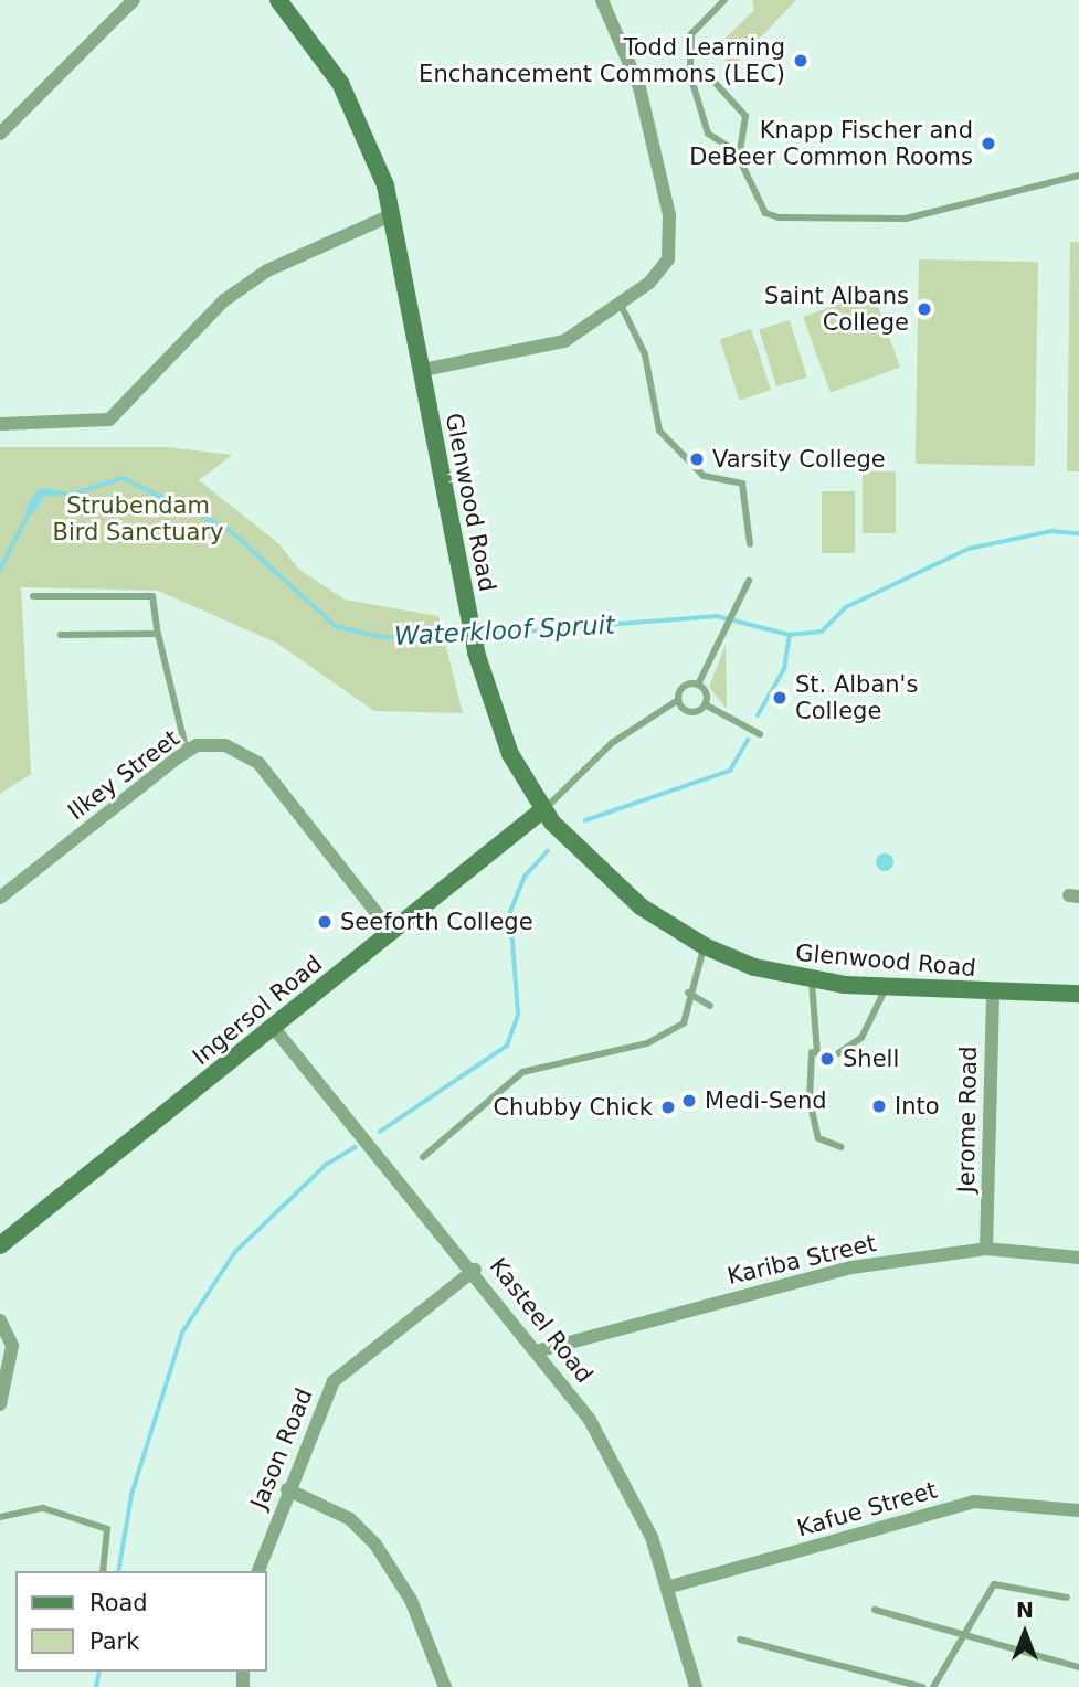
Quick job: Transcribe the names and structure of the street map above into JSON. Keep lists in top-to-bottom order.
{
  "streets": {
    "street": [
      "Glenwood Road",
      "Ilkey Street",
      "Ingersol Road",
      "Jerome Road",
      "Kariba Street",
      "Kasteel Road",
      "Jason Road",
      "Kafue Street"
    ]
  },
  "crossings": [
    ["Glenwood Road", "Ingersol Road"],
    ["Glenwood Road", "Jerome Road"],
    ["Ilkey Street", "Ingersol Road"],
    ["Ingersol Road", "Kasteel Road"],
    ["Jerome Road", "Kariba Street"],
    ["Kariba Street", "Kasteel Road"],
    ["Kasteel Road", "Jason Road"],
    ["Kasteel Road", "Kafue Street"]
  ],
  "water": ["Waterkloof Spruit"],
  "parks": ["Strubendam Bird Sanctuary"],
  "places": [
    "Todd Learning Enchancement Commons (LEC)",
    "Knapp Fischer and DeBeer Common Rooms",
    "Saint Albans College",
    "Varsity College",
    "St. Alban's College",
    "Seeforth College",
    "Shell",
    "Medi-Send",
    "Into",
    "Chubby Chick"
  ],
  "legend": ["Road", "Park"],
  "north": "top"
}
